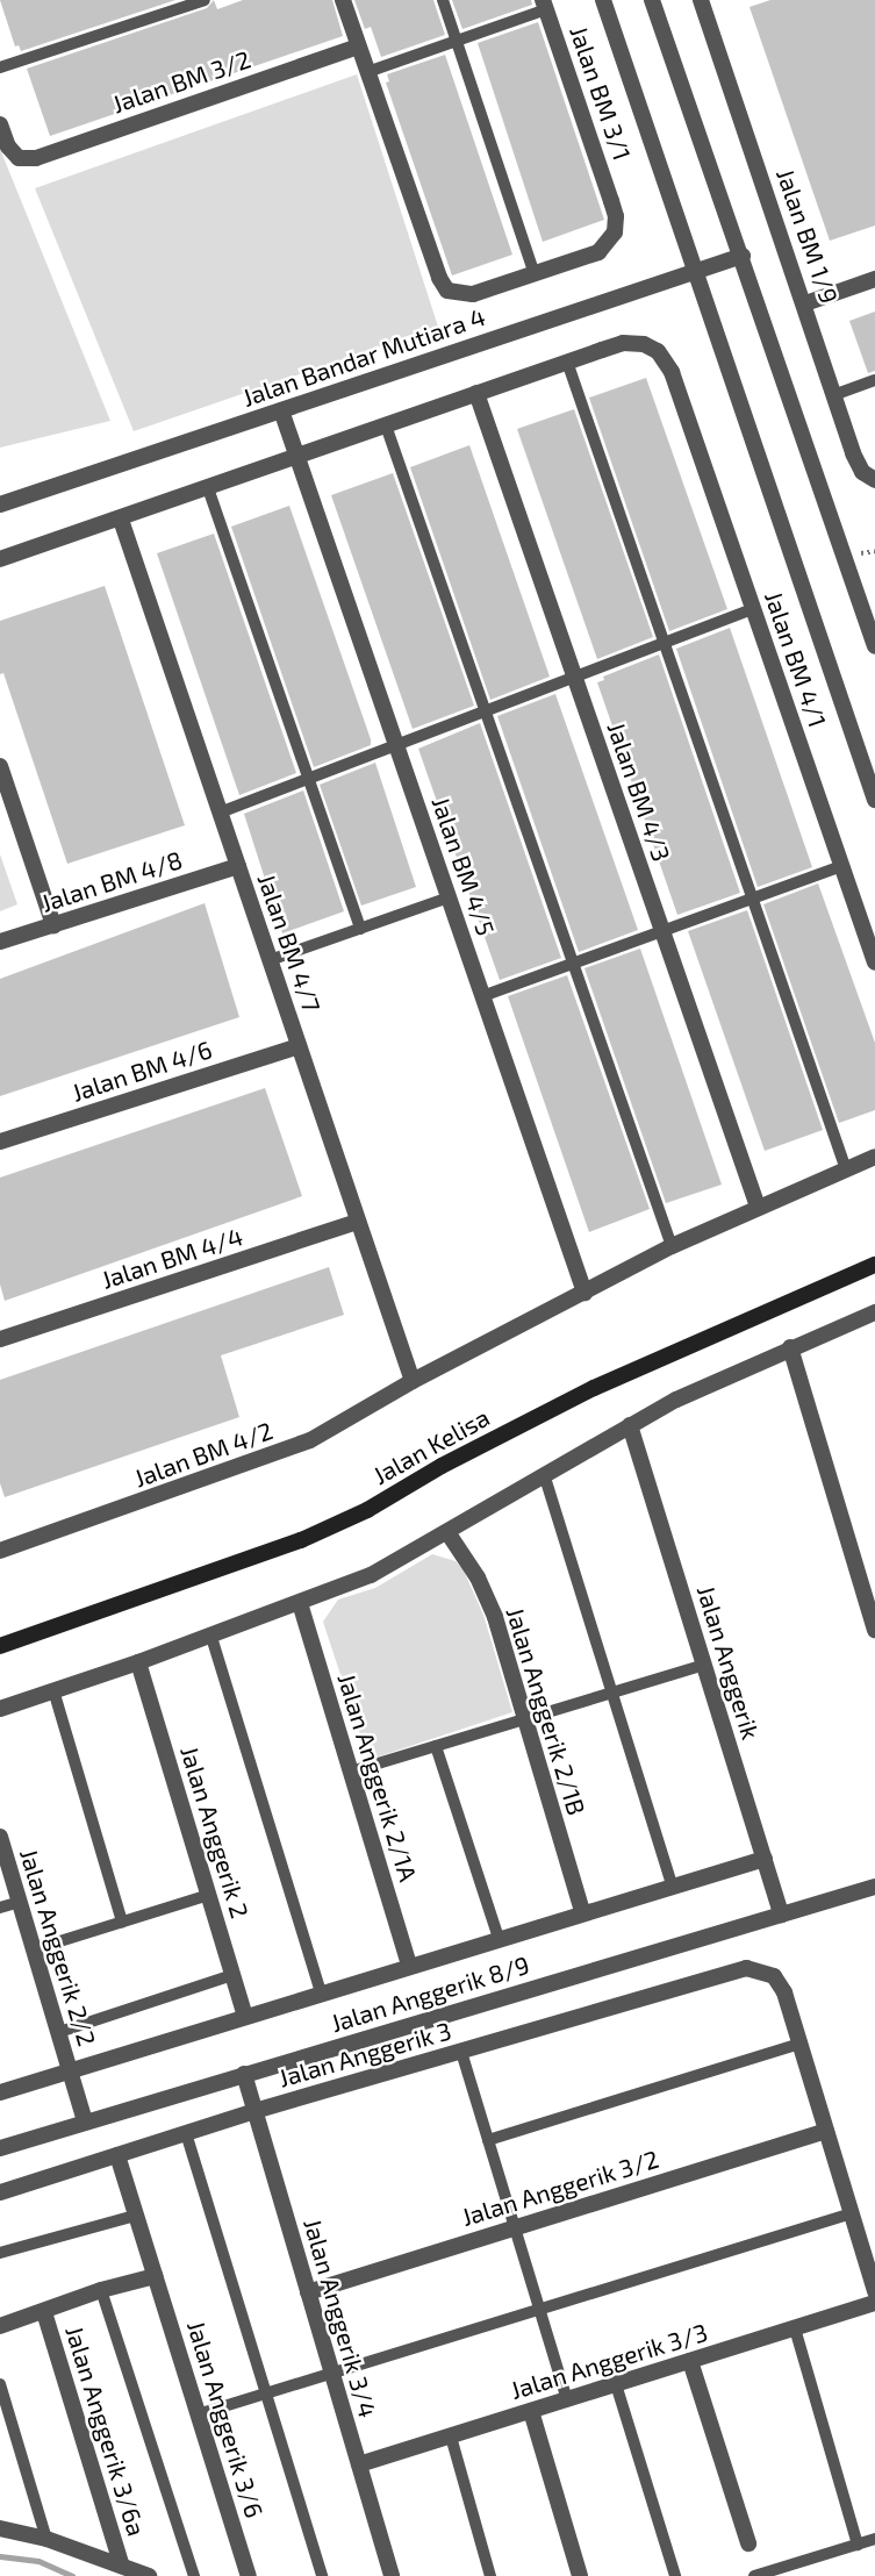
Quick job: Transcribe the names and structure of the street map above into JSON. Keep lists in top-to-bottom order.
{
  "streets": {
    "main road": ["Jalan Kelisa"],
    "street": [
      "Jalan BM 3/2",
      "Jalan BM 3/1",
      "Jalan BM 1/9",
      "Jalan Bandar Mutiara 4",
      "Jalan BM 4/1",
      "Jalan BM 4/3",
      "Jalan BM 4/5",
      "Jalan BM 4/8",
      "Jalan BM 4/7",
      "Jalan BM 4/6",
      "Jalan BM 4/4",
      "Jalan BM 4/2",
      "Jalan Anggerik",
      "Jalan Anggerik 2/1B",
      "Jalan Anggerik 2/1A",
      "Jalan Anggerik 2",
      "Jalan Anggerik 2/2",
      "Jalan Anggerik 8/9",
      "Jalan Anggerik 3",
      "Jalan Anggerik 3/2",
      "Jalan Anggerik 3/4",
      "Jalan Anggerik 3/3",
      "Jalan Anggerik 3/6",
      "Jalan Anggerik 3/6a"
    ]
  },
  "crossings": [
    ["Jalan Bandar Mutiara 4", "Jalan BM 4/5"],
    ["Jalan BM 4/3", "Jalan BM 4/2"],
    ["Jalan BM 4/5", "Jalan BM 4/2"],
    ["Jalan BM 4/8", "Jalan BM 4/7"],
    ["Jalan BM 4/7", "Jalan BM 4/6"],
    ["Jalan BM 4/7", "Jalan BM 4/4"],
    ["Jalan BM 4/7", "Jalan BM 4/2"],
    ["Jalan Anggerik", "Jalan Anggerik 8/9"],
    ["Jalan Anggerik 2/2", "Jalan Anggerik 8/9"],
    ["Jalan Anggerik 8/9", "Jalan Anggerik 3/4"],
    ["Jalan Anggerik 3", "Jalan Anggerik 3/4"],
    ["Jalan Anggerik 3", "Jalan Anggerik 3/6"],
    ["Jalan Anggerik 3/2", "Jalan Anggerik 3/4"],
    ["Jalan Anggerik 3/4", "Jalan Anggerik 3/3"]
  ]
}
